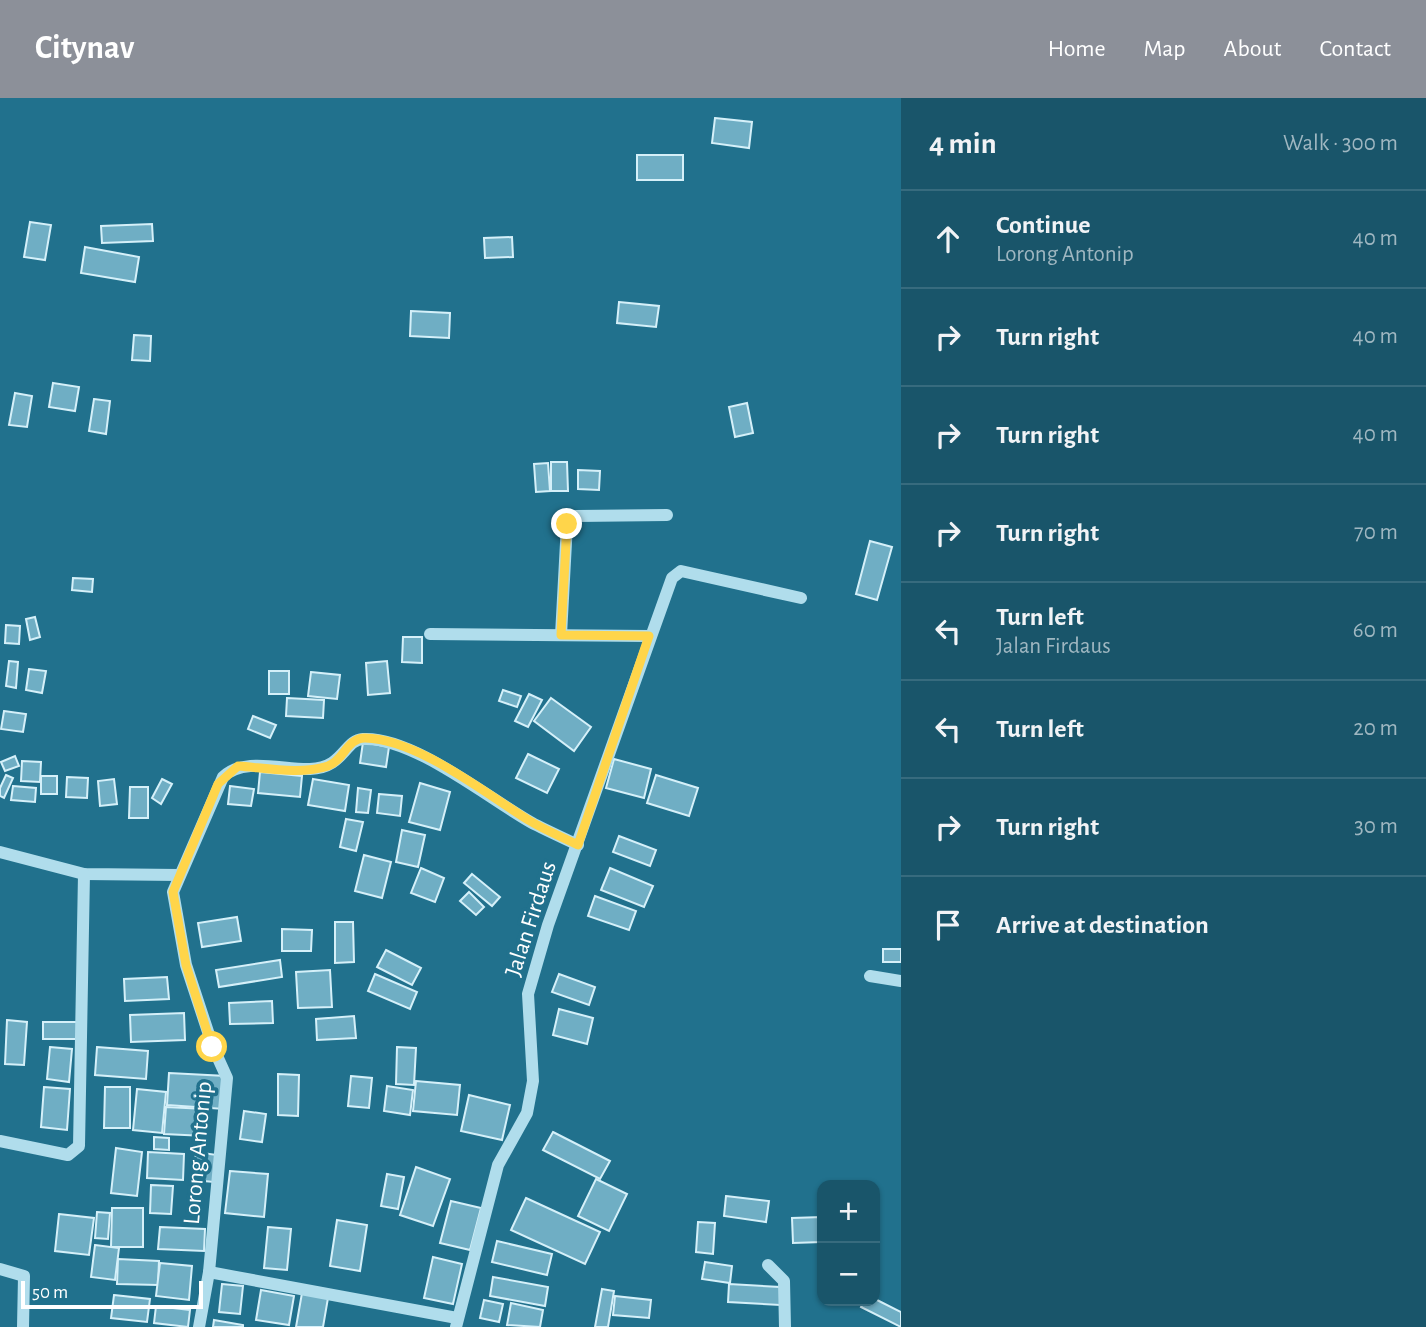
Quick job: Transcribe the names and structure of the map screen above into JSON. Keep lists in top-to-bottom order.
{
  "streets": {
    "street": ["Jalan Firdaus", "Lorong Antonip"]
  },
  "scale_bar": "50 m",
  "page": {
    "header": "Citynav",
    "nav": [
      "Home",
      "Map",
      "About",
      "Contact"
    ],
    "heading": ["4 min", "Walk · 300 m"],
    "list": [
      ["Continue", "Lorong Antonip", "40 m"],
      ["Turn right", "40 m"],
      ["Turn right", "40 m"],
      ["Turn right", "70 m"],
      ["Turn left", "Jalan Firdaus", "60 m"],
      ["Turn left", "20 m"],
      ["Turn right", "30 m"],
      "Arrive at destination"
    ],
    "map_buttons": ["+", "−"],
    "scale": "50 m"
  }
}
